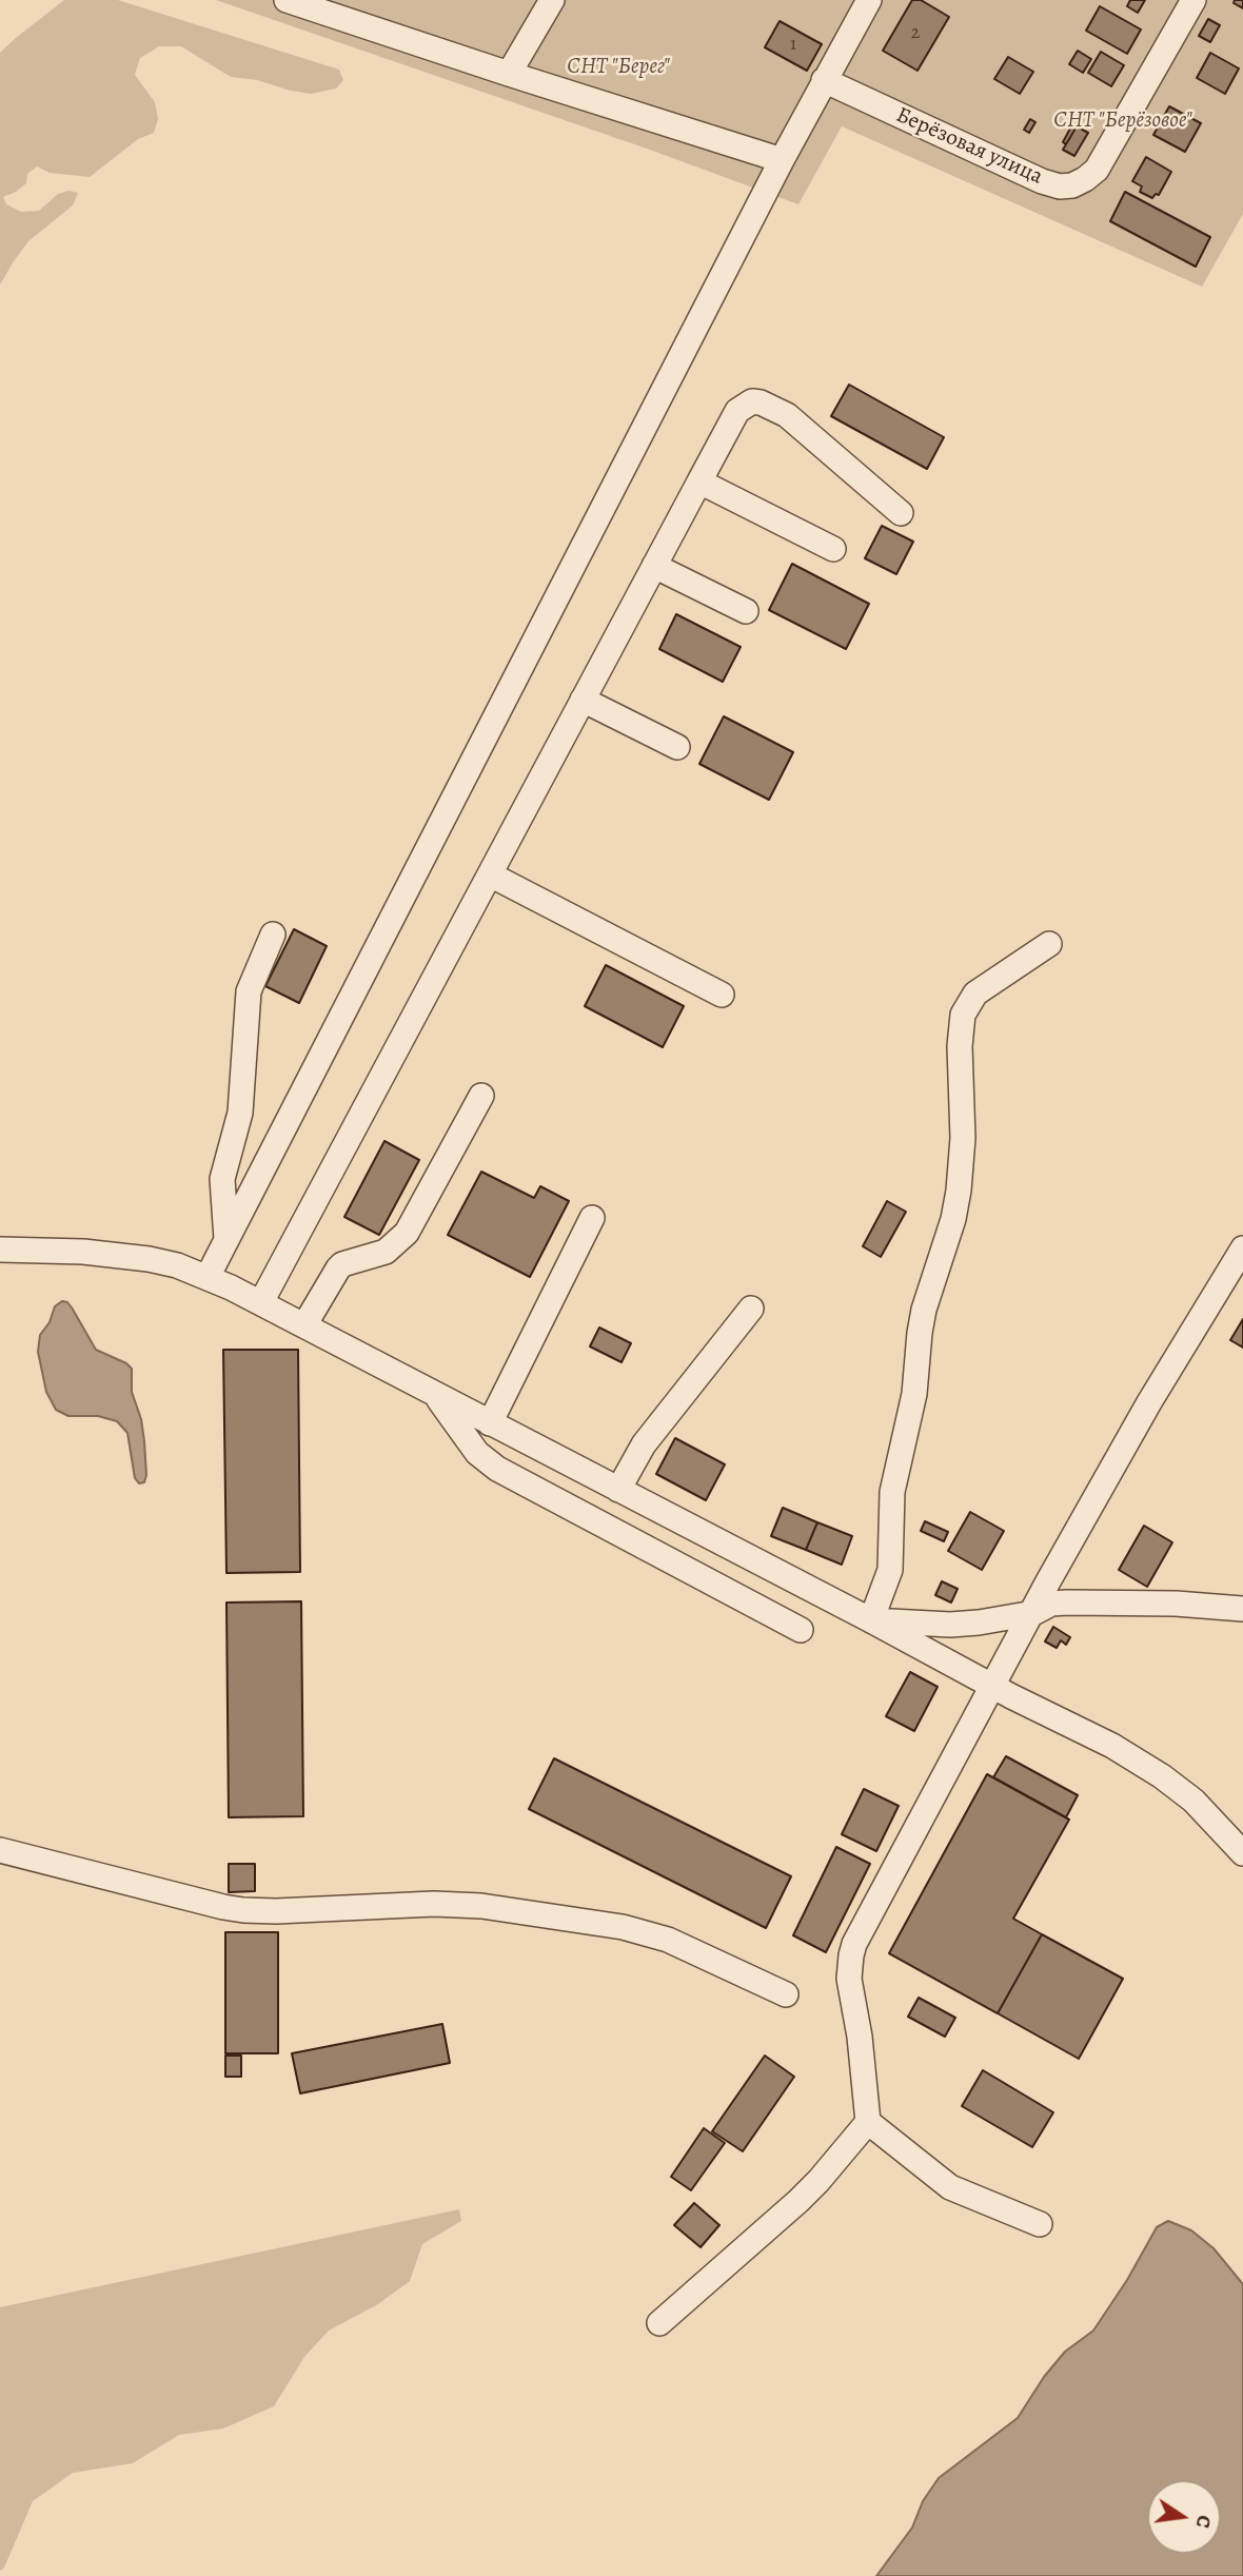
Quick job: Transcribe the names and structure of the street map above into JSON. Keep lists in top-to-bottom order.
{
  "streets": {
    "street": ["Берёзовая улица"]
  },
  "parks": ["СНТ \"Берег\"", "СНТ \"Берёзовое\""],
  "house_numbers": ["2", "1"],
  "north": "right"
}
